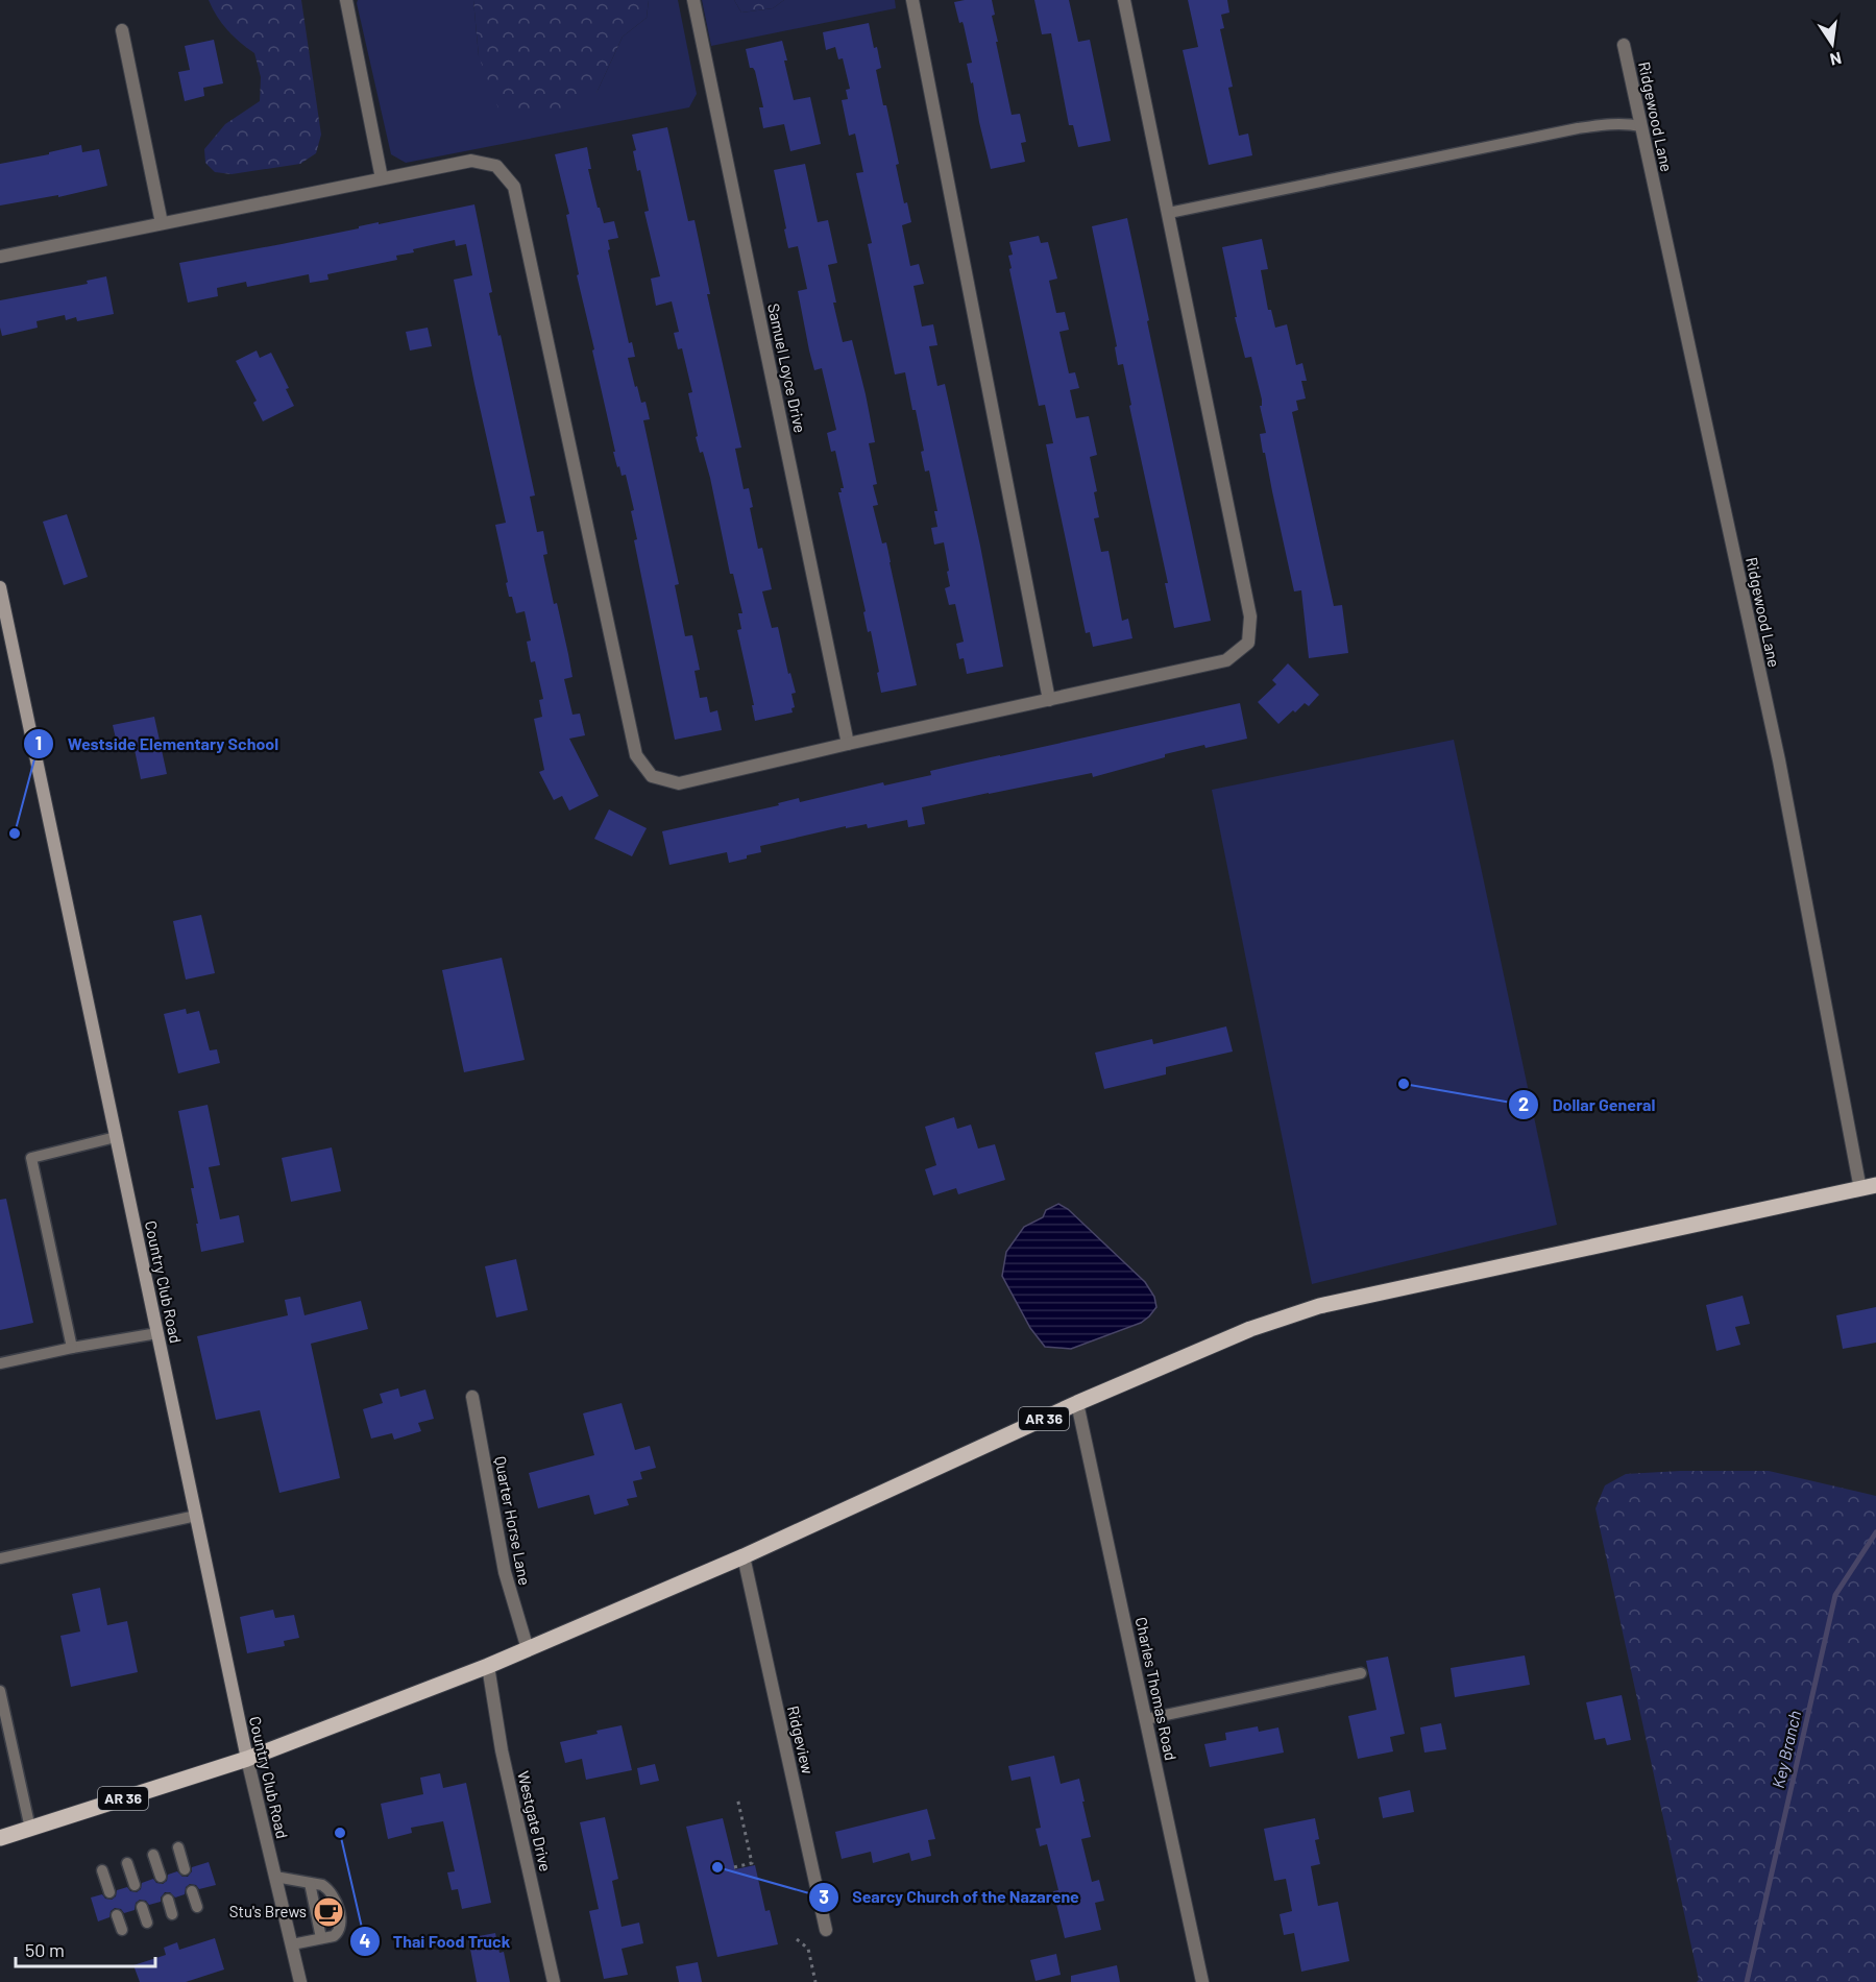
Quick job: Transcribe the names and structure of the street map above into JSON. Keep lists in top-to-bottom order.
{
  "streets": {
    "main road": ["AR 36"],
    "street": [
      "Ridgewood Lane",
      "Samuel Loyce Drive",
      "Country Club Road",
      "Quarter Horse Lane",
      "Charles Thomas Road",
      "Ridgeview",
      "Westgate Drive"
    ]
  },
  "crossings": [
    ["Ridgewood Lane", "AR 36"],
    ["Country Club Road", "AR 36"],
    ["AR 36", "Quarter Horse Lane"],
    ["AR 36", "Charles Thomas Road"],
    ["AR 36", "Ridgeview"],
    ["AR 36", "Westgate Drive"]
  ],
  "water": ["Key Branch"],
  "places": {
    "other": [
      "Westside Elementary School",
      "Dollar General",
      "Thai Food Truck",
      "Searcy Church of the Nazarene"
    ],
    "cafe": ["Stu's Brews"]
  },
  "scale_bar": "50 m",
  "north": "bottom"
}
